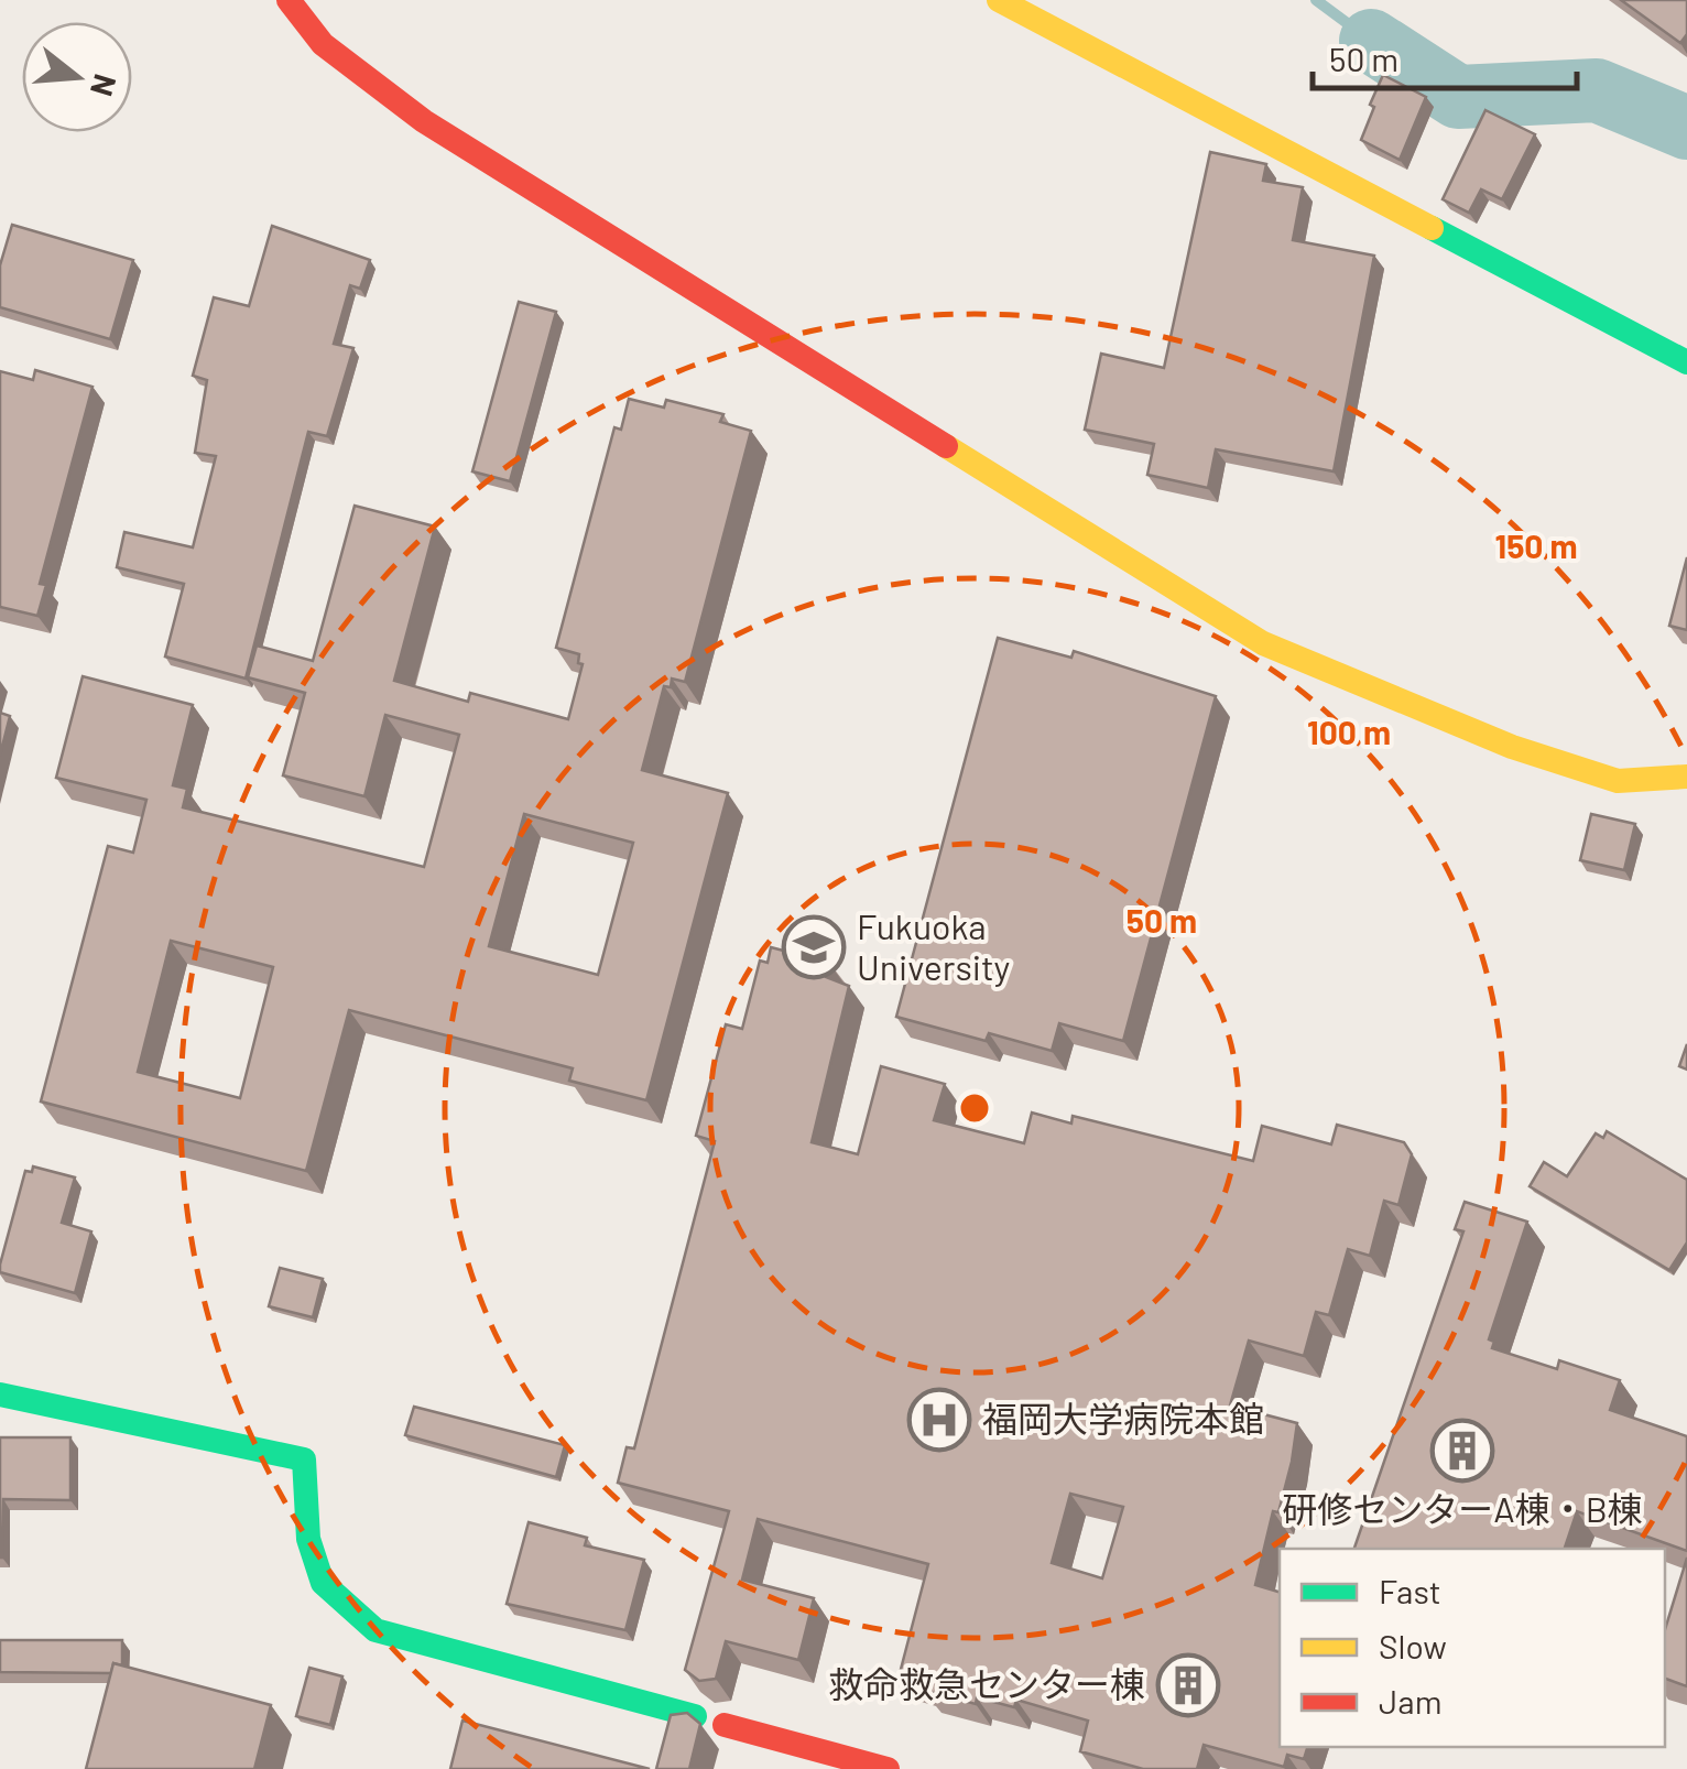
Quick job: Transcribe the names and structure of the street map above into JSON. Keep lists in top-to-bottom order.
{
  "places": {
    "school or university": ["Fukuoka University"],
    "hospital": ["福岡大学病院本館"],
    "building": ["研修センターA棟・B棟", "救命救急センター棟"]
  },
  "legend": ["Fast", "Slow", "Jam"],
  "scale_bar": "50 m",
  "north": "right",
  "rings": ["150 m", "100 m", "50 m"]
}
